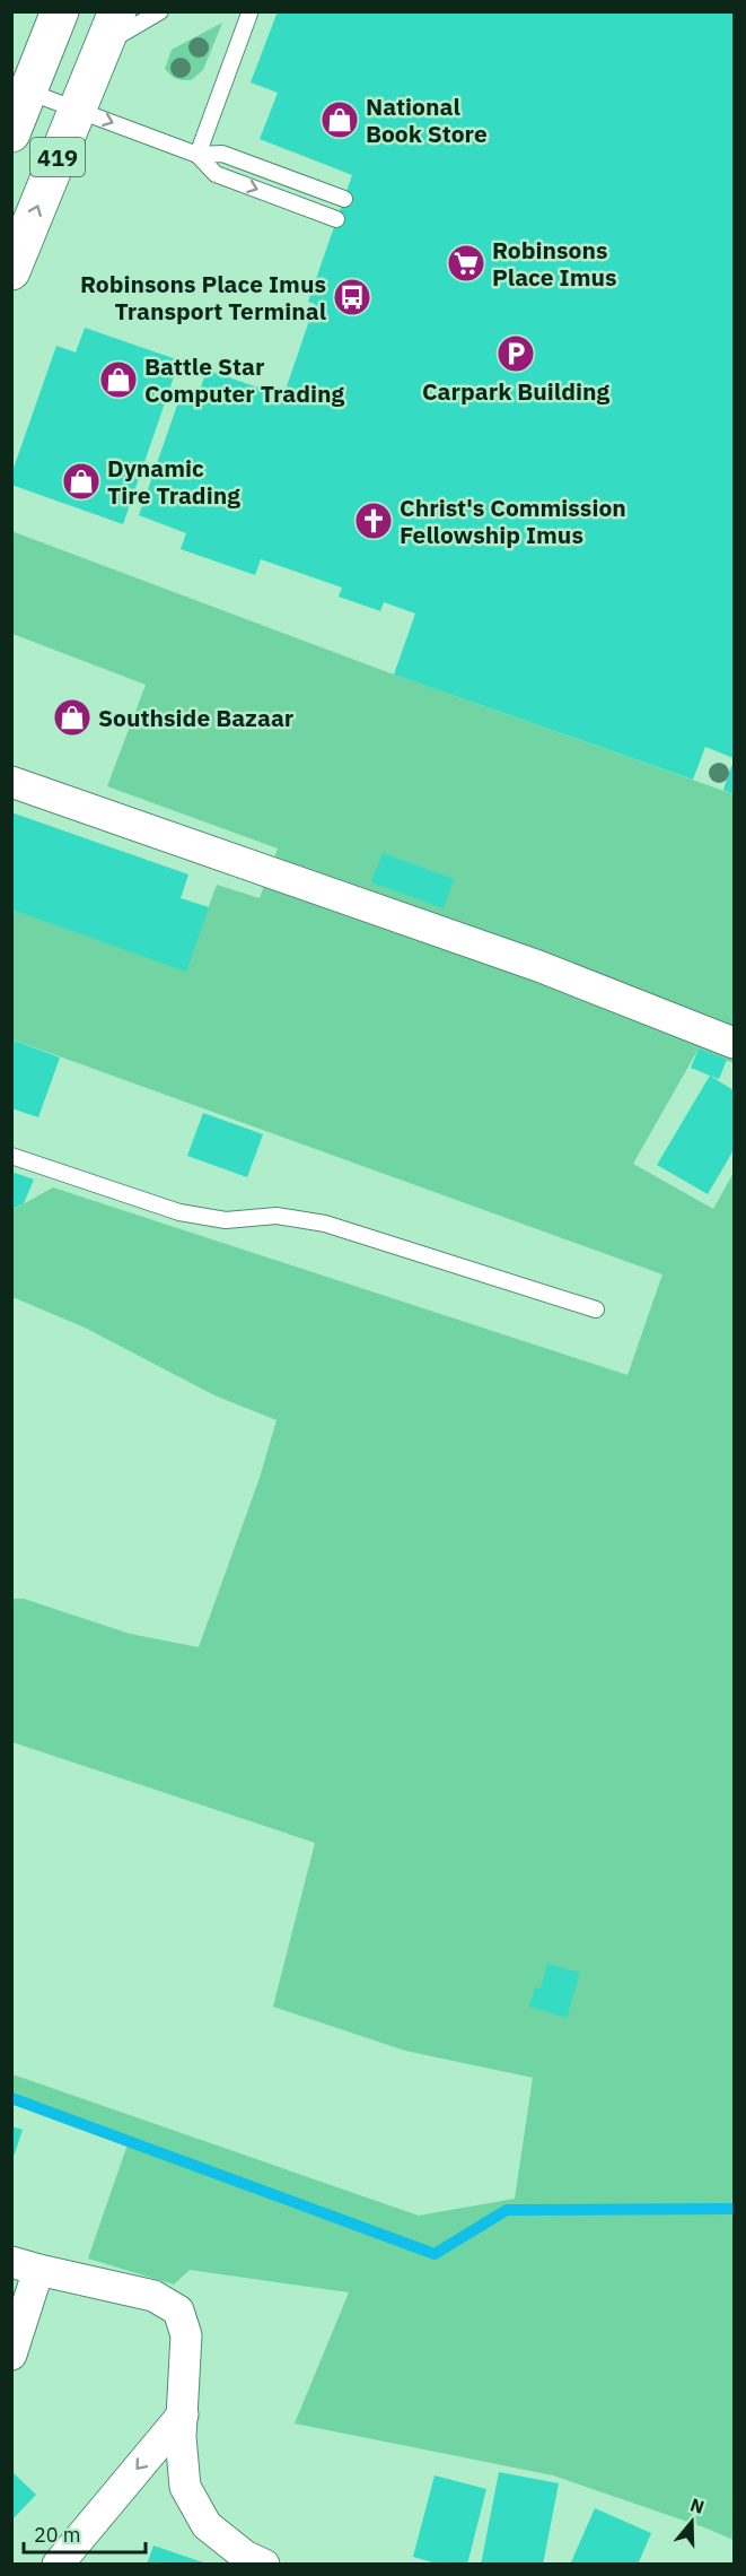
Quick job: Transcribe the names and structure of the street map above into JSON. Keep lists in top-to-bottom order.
{
  "streets": {
    "highway": ["419"]
  },
  "places": {
    "shop": [
      "National Book Store",
      "Battle Star Computer Trading",
      "Dynamic Tire Trading",
      "Southside Bazaar"
    ],
    "supermarket": ["Robinsons Place Imus"],
    "bus stop": ["Robinsons Place Imus Transport Terminal"],
    "parking": ["Carpark Building"],
    "church": ["Christ's Commission Fellowship Imus"]
  },
  "scale_bar": "20 m",
  "north": "top"
}
